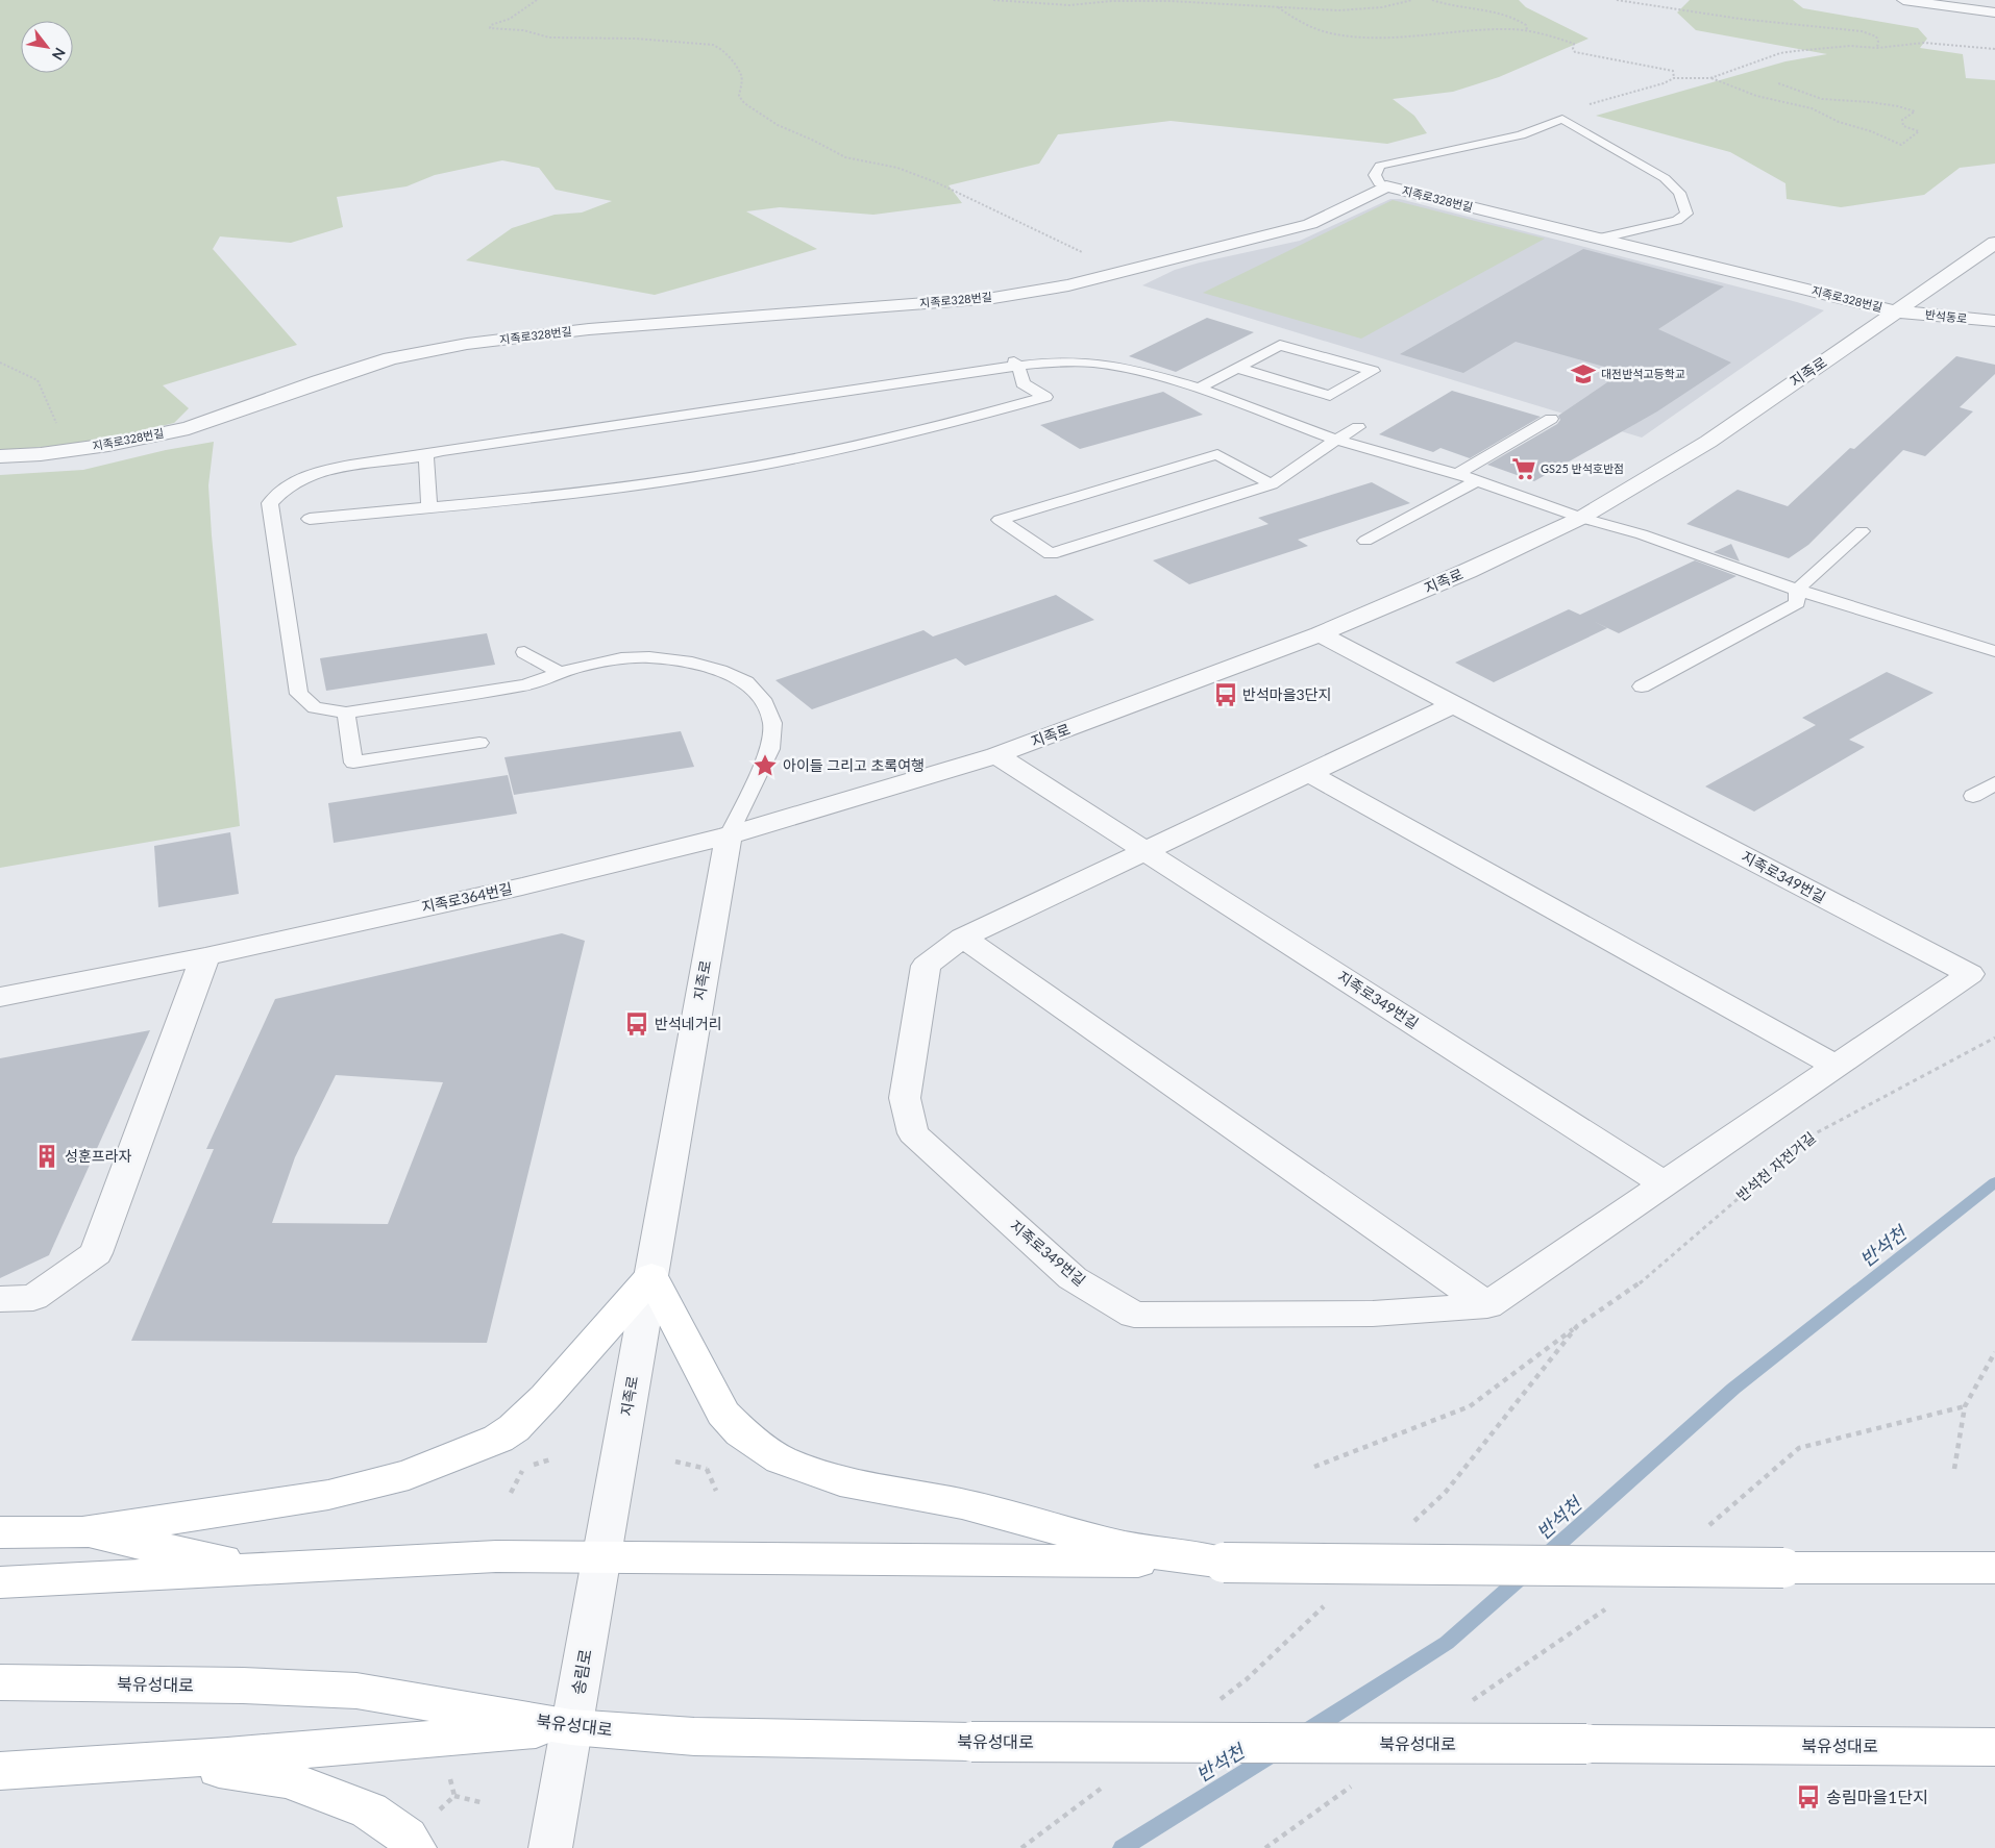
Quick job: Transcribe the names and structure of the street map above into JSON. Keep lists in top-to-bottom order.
{
  "streets": {
    "main road": ["북유성대로"],
    "street": [
      "지족로328번길",
      "반석동로",
      "지족로",
      "지족로349번길",
      "지족로364번길",
      "송림로"
    ],
    "path": ["반석천 자전거길"]
  },
  "crossings": [
    ["지족로328번길", "반석동로"],
    ["지족로328번길", "지족로"],
    ["반석동로", "지족로"],
    ["지족로", "지족로349번길"],
    ["지족로", "지족로364번길"],
    ["지족로", "송림로"],
    ["송림로", "북유성대로"]
  ],
  "water": ["반석천"],
  "places": {
    "school or university": ["대전반석고등학교"],
    "supermarket": ["GS25 반석호반점"],
    "bus stop": ["반석마을3단지", "반석네거리", "송림마을1단지"],
    "place": ["아이들 그리고 초록여행"],
    "building": ["성훈프라자"]
  },
  "north": "bottom right"
}
